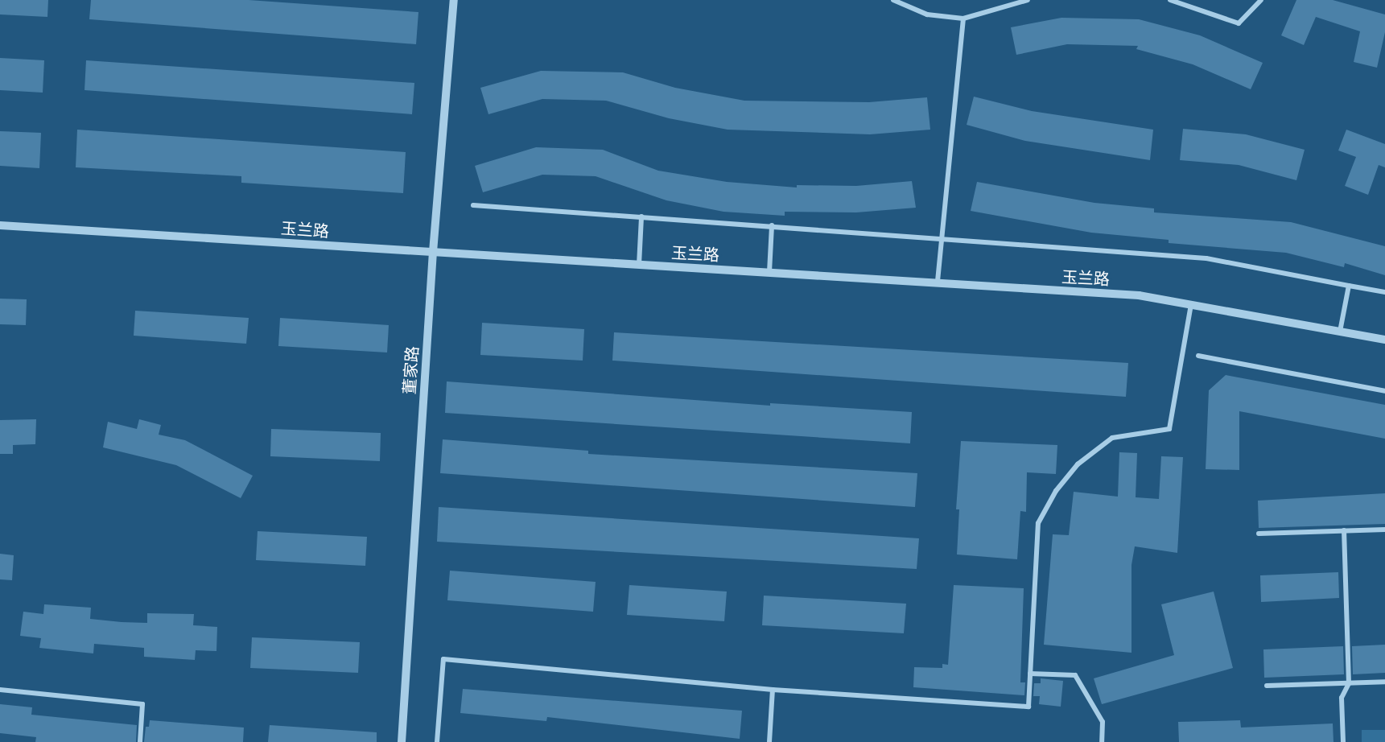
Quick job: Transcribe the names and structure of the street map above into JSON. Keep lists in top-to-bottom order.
{
  "streets": {
    "street": ["玉兰路", "董家路"]
  },
  "crossings": [
    ["玉兰路", "董家路"]
  ]
}
